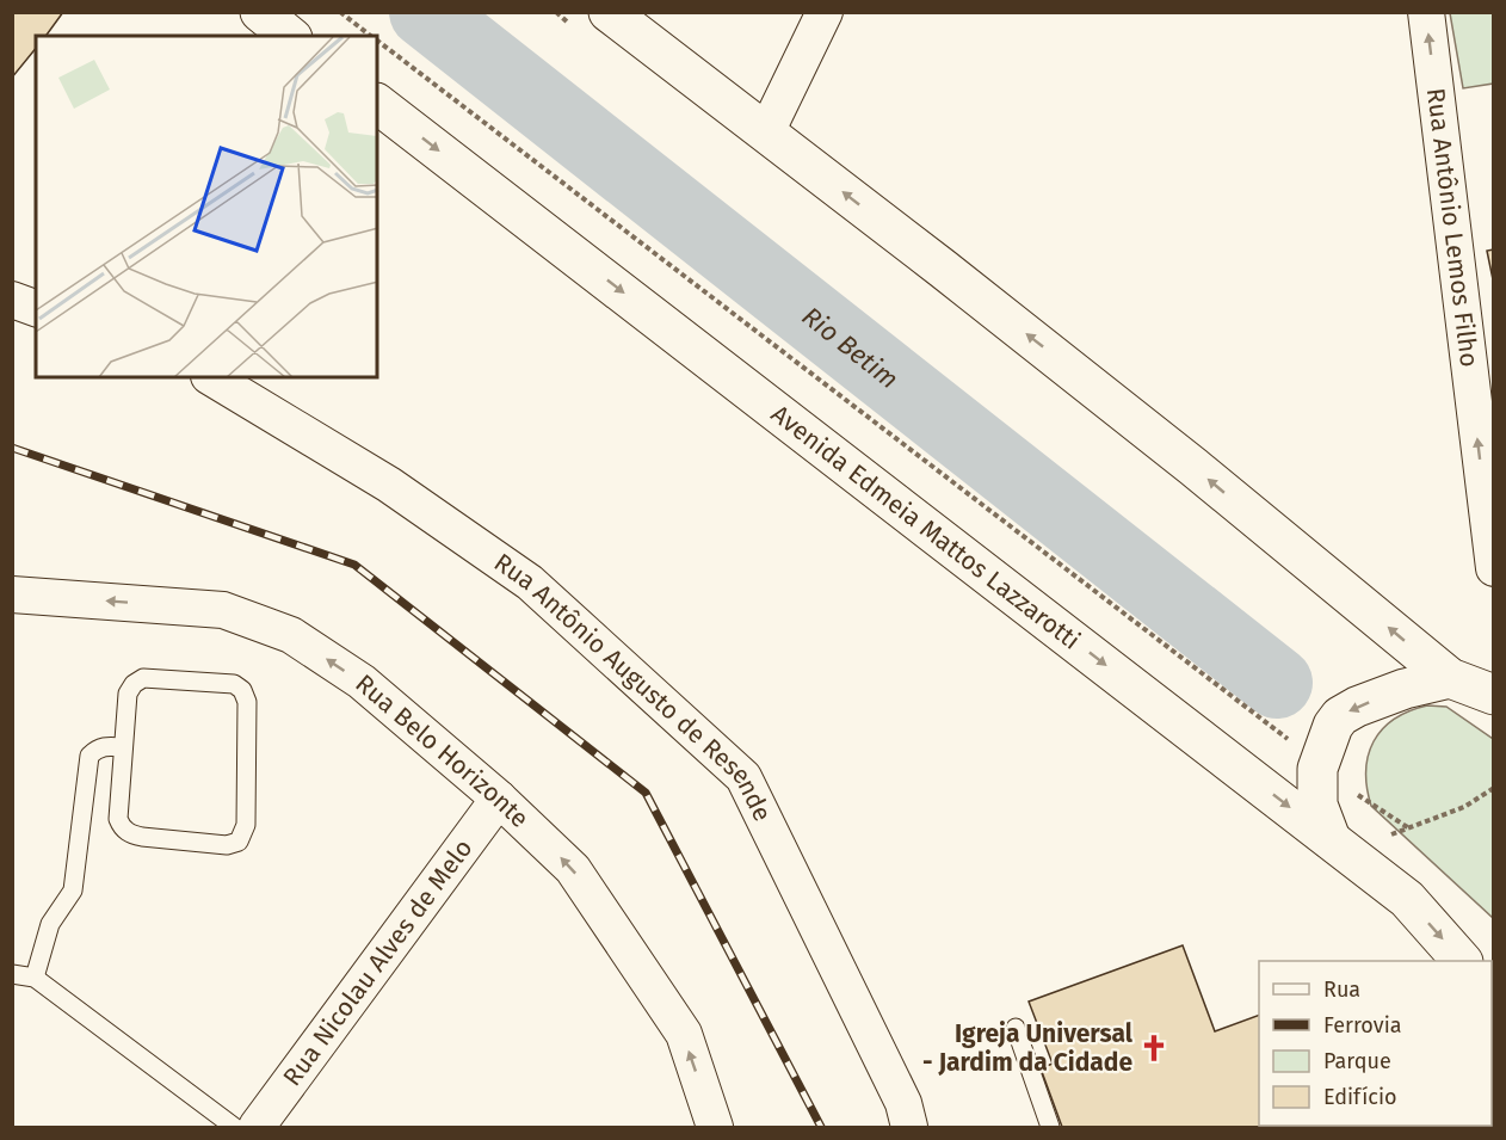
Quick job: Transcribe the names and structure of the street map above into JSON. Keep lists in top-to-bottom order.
{
  "streets": {
    "main road": ["Avenida Edmeia Mattos Lazzarotti"],
    "street": [
      "Rua Antônio Lemos Filho",
      "Rua Antônio Augusto de Resende",
      "Rua Belo Horizonte",
      "Rua Nicolau Alves de Melo"
    ]
  },
  "crossings": [
    ["Rua Belo Horizonte", "Rua Nicolau Alves de Melo"]
  ],
  "one_way": ["Rua Antônio Lemos Filho", "Rua Belo Horizonte"],
  "water": ["Rio Betim"],
  "places": {
    "church": ["Igreja Universal - Jardim da Cidade"]
  },
  "legend": [
    "Rua",
    "Ferrovia",
    "Parque",
    "Edifício"
  ]
}
